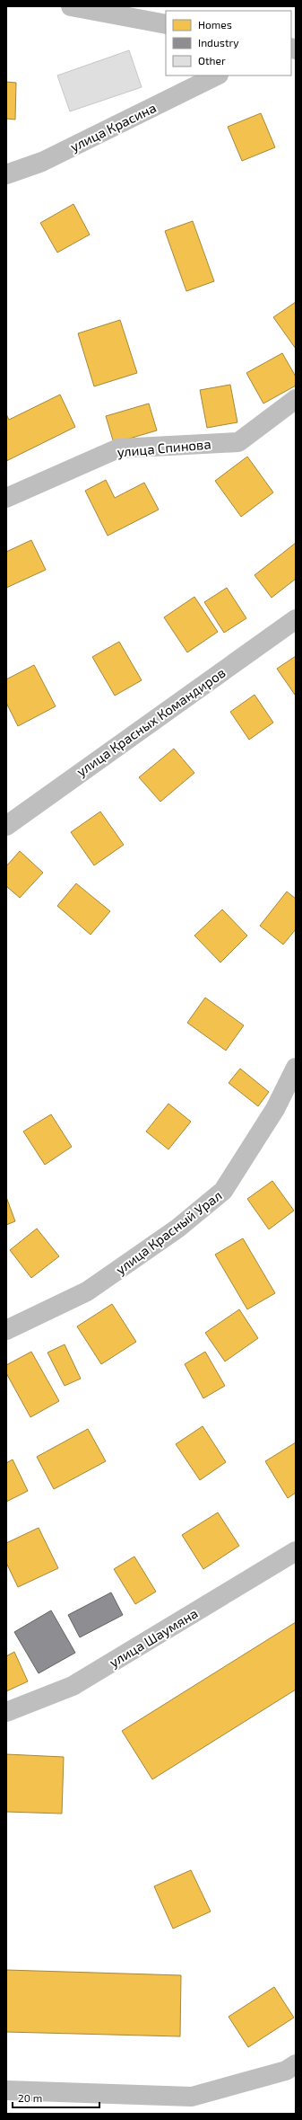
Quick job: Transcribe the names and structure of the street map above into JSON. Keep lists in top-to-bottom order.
{
  "streets": {
    "main road": [
      "улица Красина",
      "улица Спинова",
      "улица Красных Командиров",
      "улица Красный Урал",
      "улица Шаумяна"
    ]
  },
  "legend": ["Homes", "Industry", "Other"],
  "scale_bar": "20 m"
}
